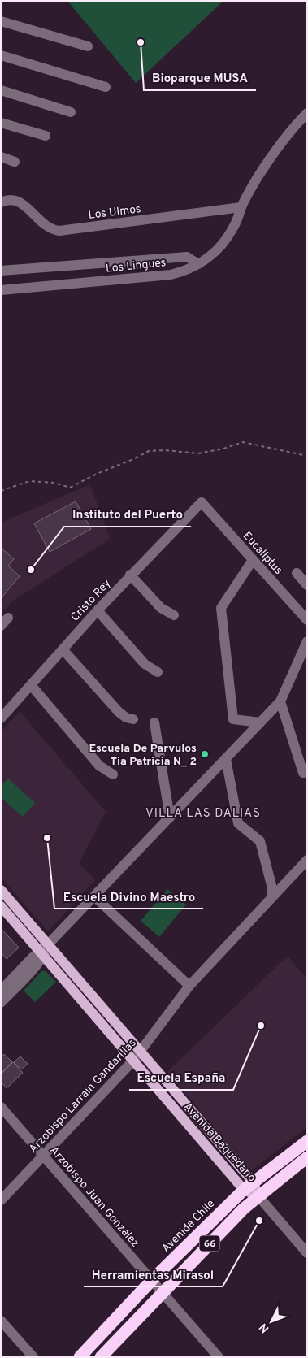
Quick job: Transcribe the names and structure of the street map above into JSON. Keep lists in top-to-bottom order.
{
  "streets": {
    "highway": ["Avenida Chile", "66"],
    "main road": ["Avenida Baquedano"],
    "street": [
      "Los Ulmos",
      "Los Lingues",
      "Eucaliptus",
      "Cristo Rey",
      "Arzobispo Larraín Gandarillas",
      "Arzobispo Juan González"
    ]
  },
  "crossings": [
    ["Los Ulmos", "Los Lingues"],
    ["Eucaliptus", "Cristo Rey"],
    ["Arzobispo Larraín Gandarillas", "Avenida Baquedano"],
    ["Arzobispo Larraín Gandarillas", "Arzobispo Juan González"],
    ["Avenida Baquedano", "Avenida Chile"],
    ["Avenida Baquedano", "66"],
    ["Arzobispo Juan González", "Avenida Chile"],
    ["Arzobispo Juan González", "66"]
  ],
  "districts": ["VILLA LAS DALIAS"],
  "places": [
    "Bioparque MUSA",
    "Instituto del Puerto",
    "Escuela De Parvulos Tia Patricia N_ 2",
    "Escuela Divino Maestro",
    "Escuela España",
    "Herramientas Mirasol"
  ],
  "north": "bottom left"
}
